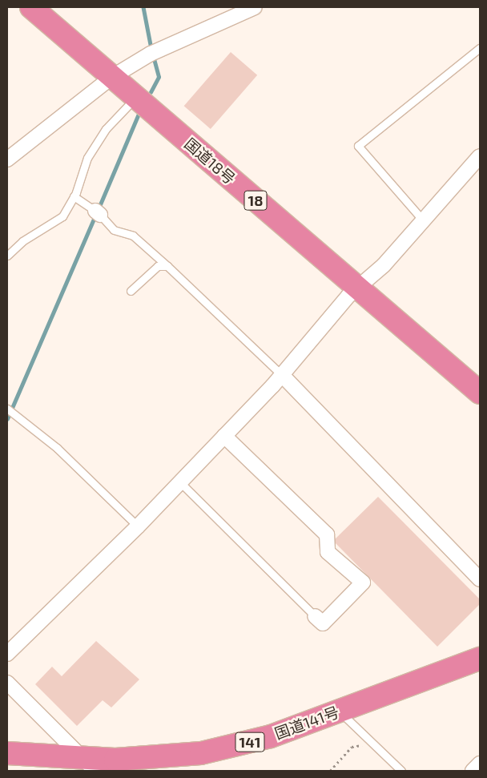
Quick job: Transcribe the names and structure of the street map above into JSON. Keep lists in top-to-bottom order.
{
  "streets": {
    "highway": [
      "国道18号",
      "18",
      "国道141号",
      "141"
    ]
  }
}
